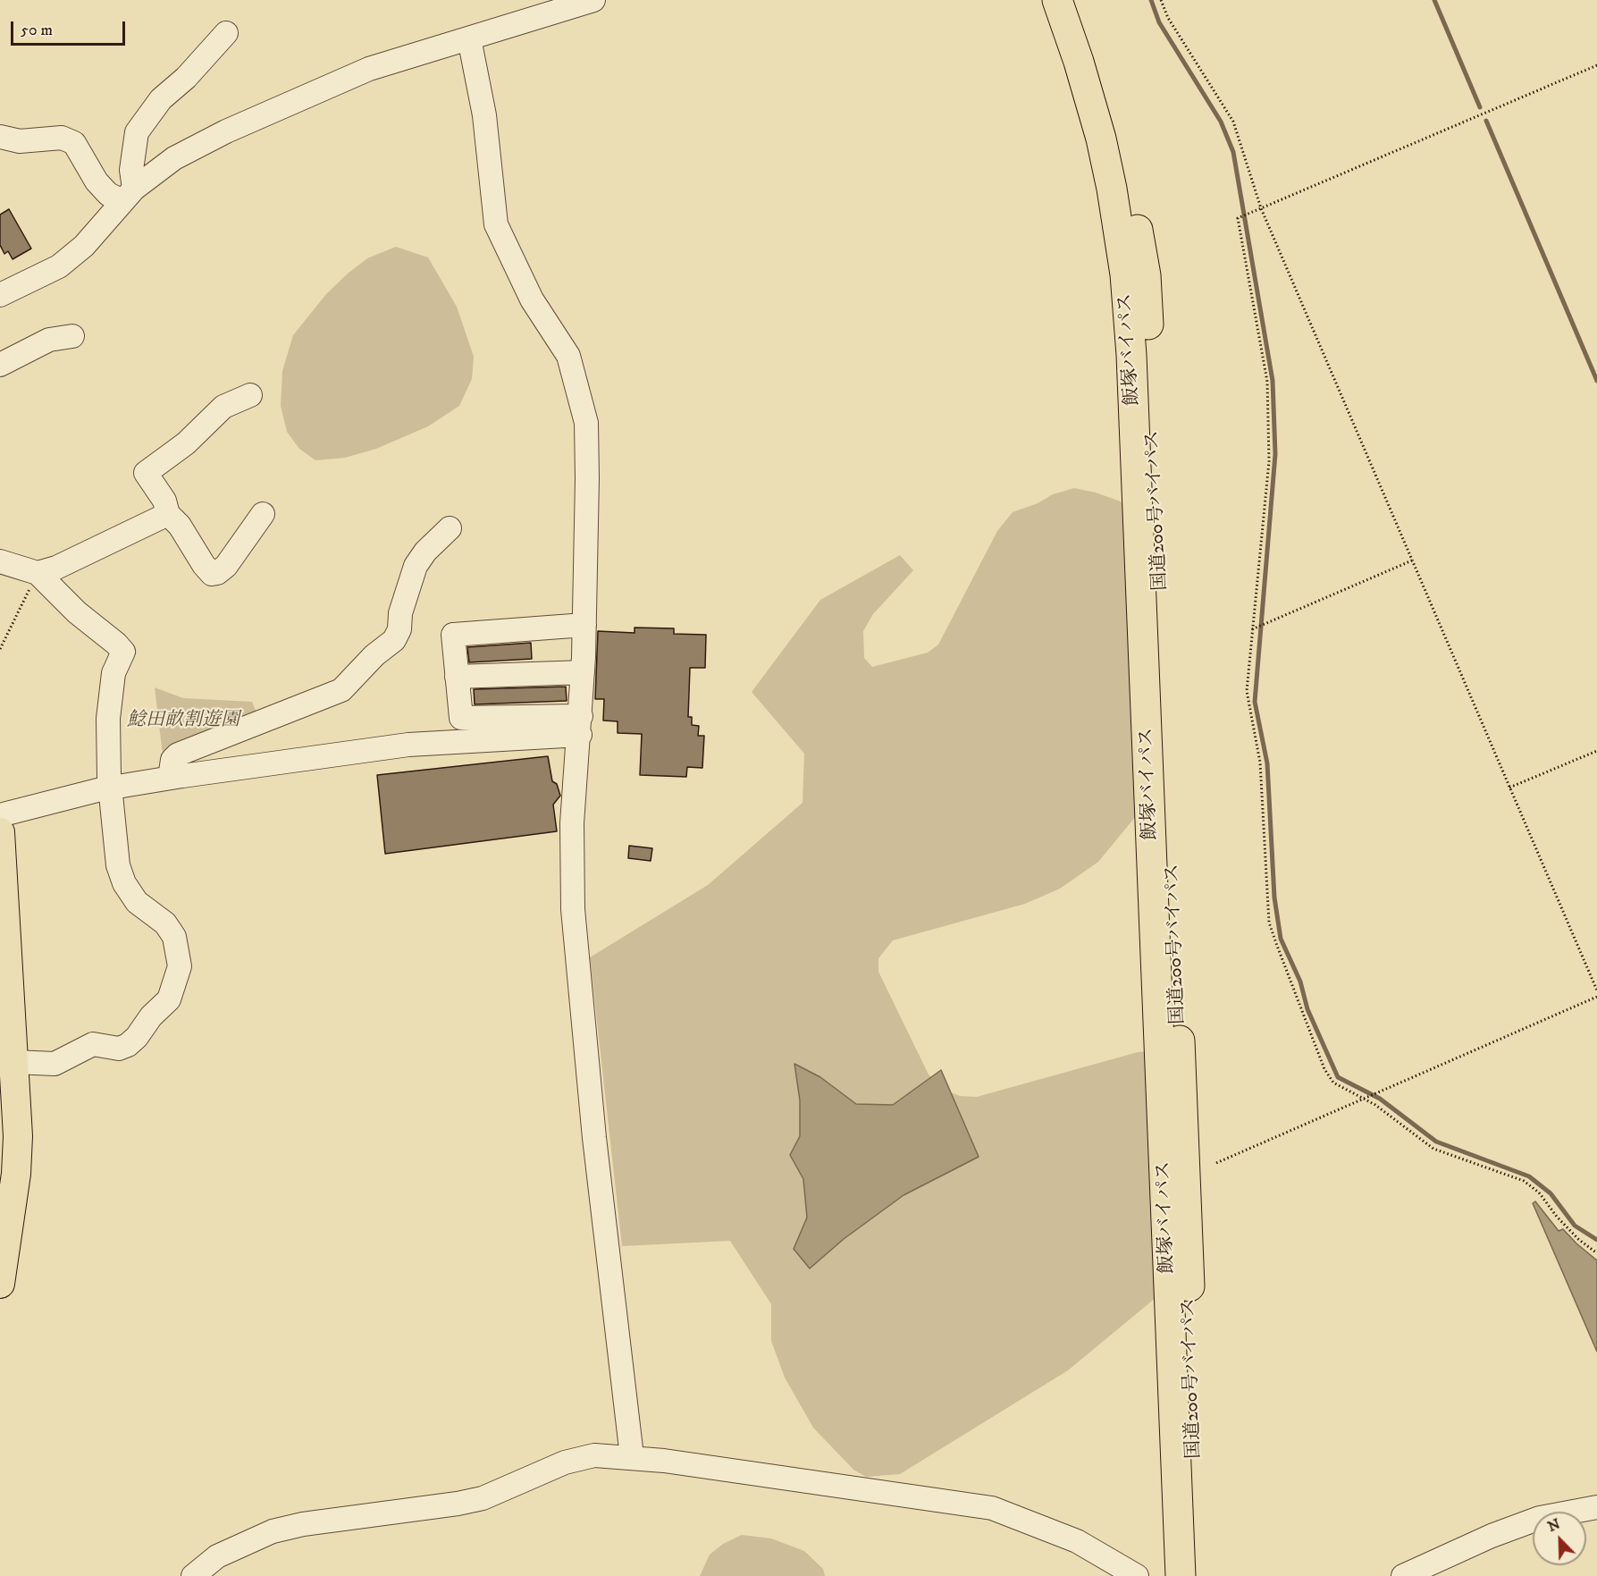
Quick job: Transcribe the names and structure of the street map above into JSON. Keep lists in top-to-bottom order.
{
  "streets": {
    "highway": ["飯塚バイパス", "国道200号バイパス"]
  },
  "parks": ["鯰田畝割遊園"],
  "scale_bar": "50 m",
  "north": "top left"
}
